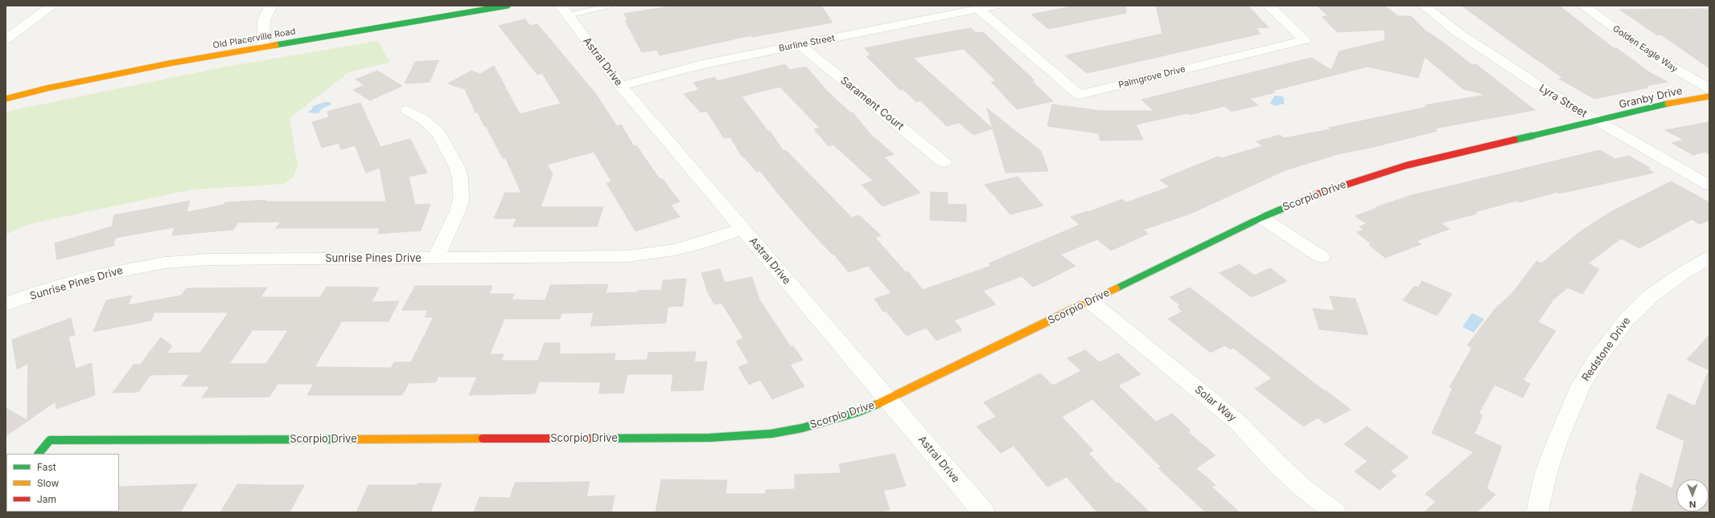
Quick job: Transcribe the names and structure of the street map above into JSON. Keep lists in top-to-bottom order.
{
  "streets": {
    "street": [
      "Old Placerville Road",
      "Burline Street",
      "Golden Eagle Way",
      "Astral Drive",
      "Palmgrove Drive",
      "Granby Drive",
      "Lyra Street",
      "Sarament Court",
      "Scorpio Drive",
      "Sunrise Pines Drive",
      "Redstone Drive",
      "Solar Way"
    ]
  },
  "crossings": [
    ["Burline Street", "Astral Drive"],
    ["Burline Street", "Palmgrove Drive"],
    ["Burline Street", "Sarament Court"],
    ["Astral Drive", "Scorpio Drive"],
    ["Astral Drive", "Sunrise Pines Drive"],
    ["Granby Drive", "Lyra Street"],
    ["Granby Drive", "Scorpio Drive"],
    ["Lyra Street", "Scorpio Drive"],
    ["Scorpio Drive", "Solar Way"]
  ],
  "legend": ["Fast", "Slow", "Jam"],
  "north": "bottom"
}
